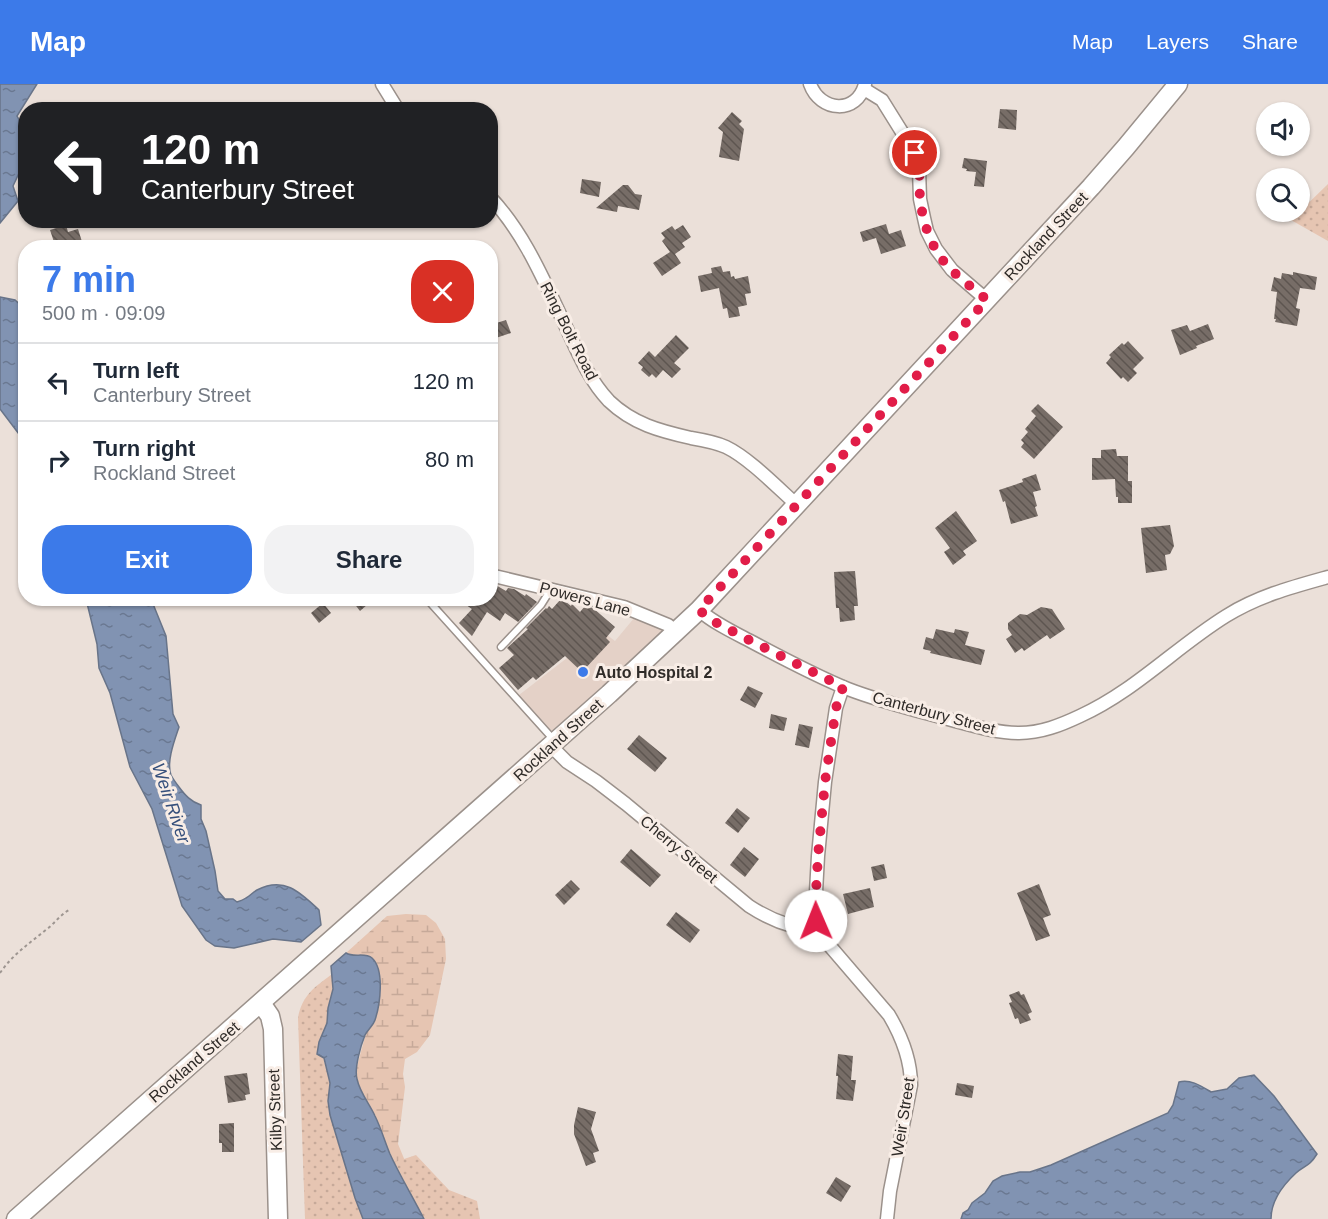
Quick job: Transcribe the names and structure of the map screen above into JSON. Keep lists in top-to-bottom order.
{
  "streets": {
    "main road": ["Rockland Street", "Kilby Street"],
    "street": [
      "Ring Bolt Road",
      "Powers Lane",
      "Canterbury Street",
      "Cherry Street",
      "Weir Street"
    ]
  },
  "crossings": [
    ["Rockland Street", "Ring Bolt Road"],
    ["Rockland Street", "Powers Lane"],
    ["Rockland Street", "Canterbury Street"],
    ["Rockland Street", "Cherry Street"],
    ["Rockland Street", "Kilby Street"],
    ["Cherry Street", "Weir Street"]
  ],
  "water": ["Weir River"],
  "places": ["Auto Hospital 2"],
  "page": {
    "header": "Map",
    "nav": ["Map", "Layers", "Share"],
    "turn": ["120 m", "Canterbury Street"],
    "heading": ["7 min", "500 m · 09:09"],
    "list": [
      {
        "name": "Turn left",
        "note": "Canterbury Street",
        "value": "120 m"
      },
      {
        "name": "Turn right",
        "note": "Rockland Street",
        "value": "80 m"
      }
    ],
    "buttons": ["Exit", "Share"]
  }
}
